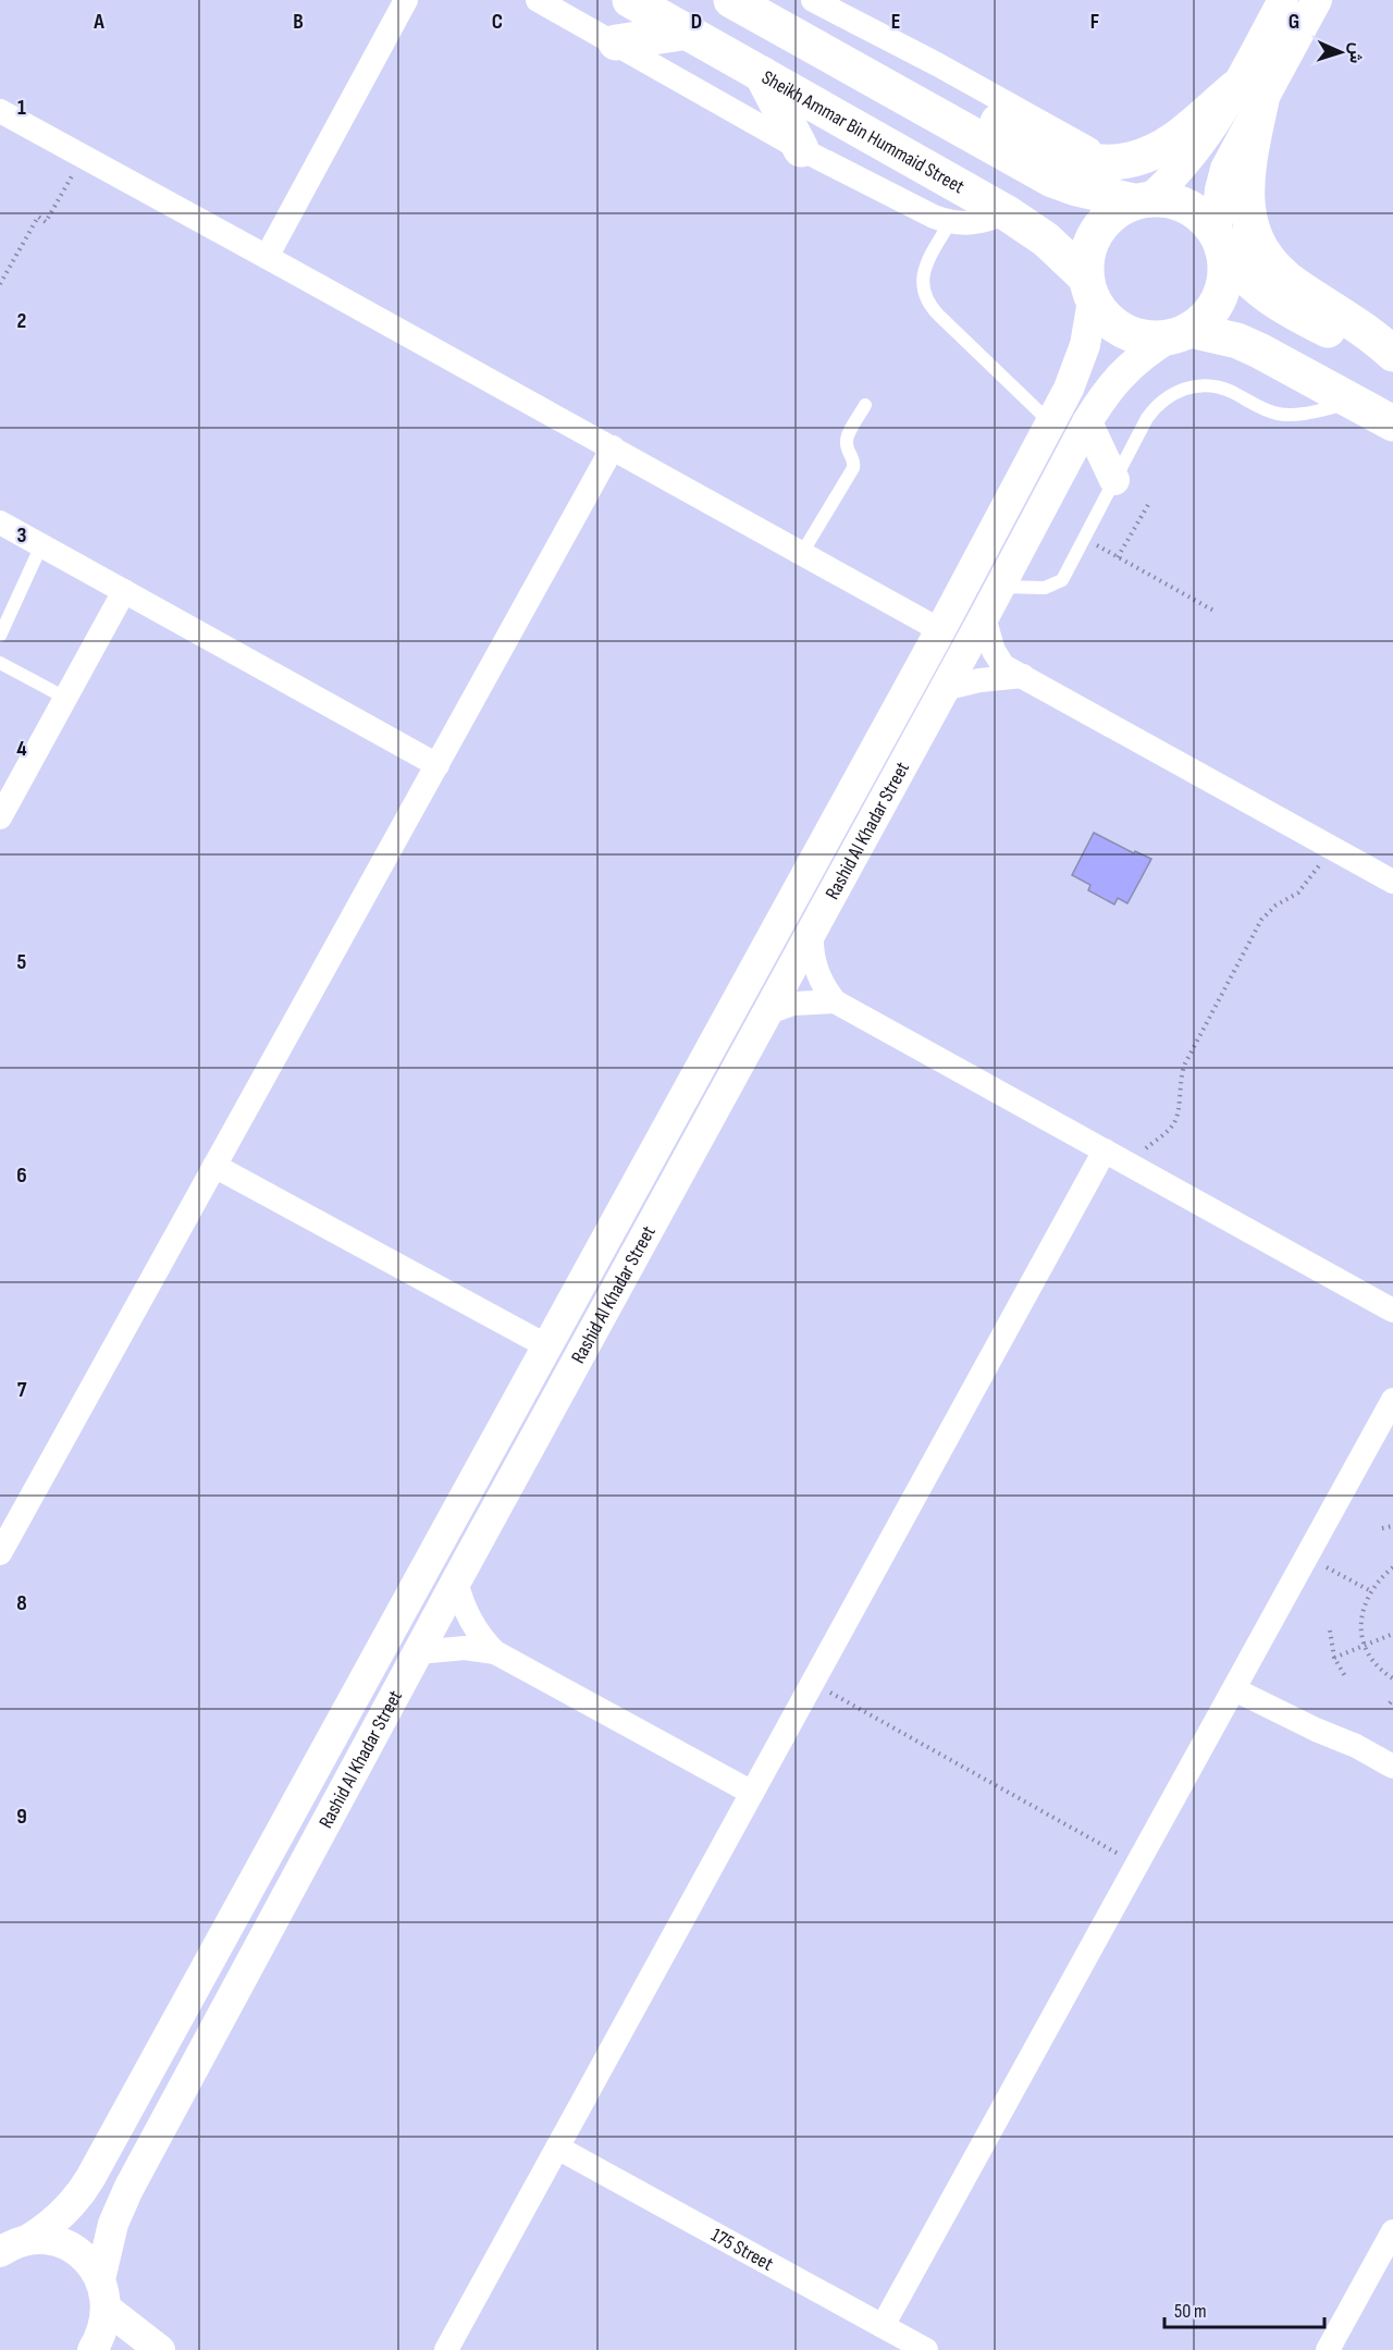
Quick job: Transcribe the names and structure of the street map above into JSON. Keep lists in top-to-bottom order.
{
  "streets": {
    "main road": ["Sheikh Ammar Bin Hummaid Street"],
    "street": ["Rashid Al Khadar Street", "175 Street"]
  },
  "crossings": [
    ["Sheikh Ammar Bin Hummaid Street", "Rashid Al Khadar Street"]
  ],
  "scale_bar": "50 m",
  "north": "right",
  "grid": {
    "columns": [
      "A",
      "B",
      "C",
      "D",
      "E",
      "F",
      "G"
    ],
    "rows": [
      "1",
      "2",
      "3",
      "4",
      "5",
      "6",
      "7",
      "8",
      "9"
    ]
  }
}
